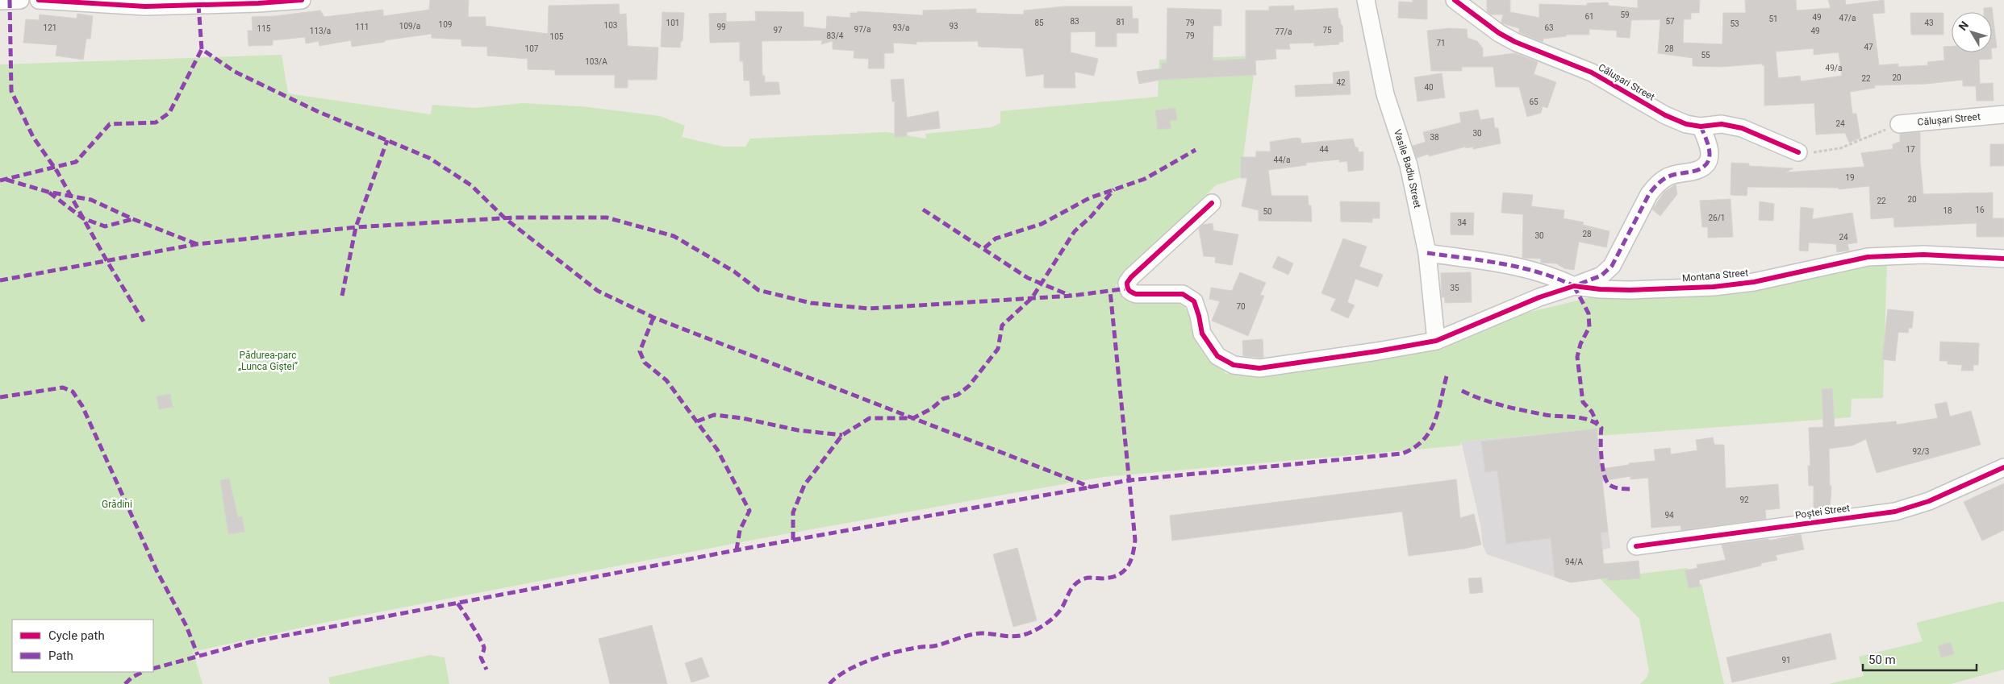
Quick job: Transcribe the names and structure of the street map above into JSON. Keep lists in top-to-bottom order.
{
  "streets": {
    "street": [
      "Călușari Street",
      "Vasile Badiu Street",
      "Montana Street",
      "Poștei Street"
    ]
  },
  "crossings": [
    ["Vasile Badiu Street", "Montana Street"]
  ],
  "parks": ["Pădurea-parc „Lunca Gîștei”", "Grădini"],
  "house_numbers": [
    "59",
    "61",
    "49",
    "47/a",
    "51",
    "83",
    "57",
    "81",
    "101",
    "85",
    "79",
    "43",
    "53",
    "109",
    "103",
    "109/a",
    "93",
    "111",
    "99",
    "121",
    "93/a",
    "63",
    "115",
    "97/a",
    "97",
    "75",
    "113/a",
    "49",
    "77/a",
    "83/4",
    "79",
    "105",
    "71",
    "47",
    "107",
    "28",
    "55",
    "103/A",
    "49/a",
    "20",
    "22",
    "42",
    "40",
    "65",
    "24",
    "30",
    "38",
    "44",
    "17",
    "44/a",
    "19",
    "20",
    "22",
    "16",
    "18",
    "50",
    "26/1",
    "34",
    "28",
    "30",
    "24",
    "35",
    "70",
    "92/3",
    "92",
    "94",
    "94/A",
    "91"
  ],
  "legend": ["Cycle path", "Path"],
  "scale_bar": "50 m",
  "north": "top left"
}
